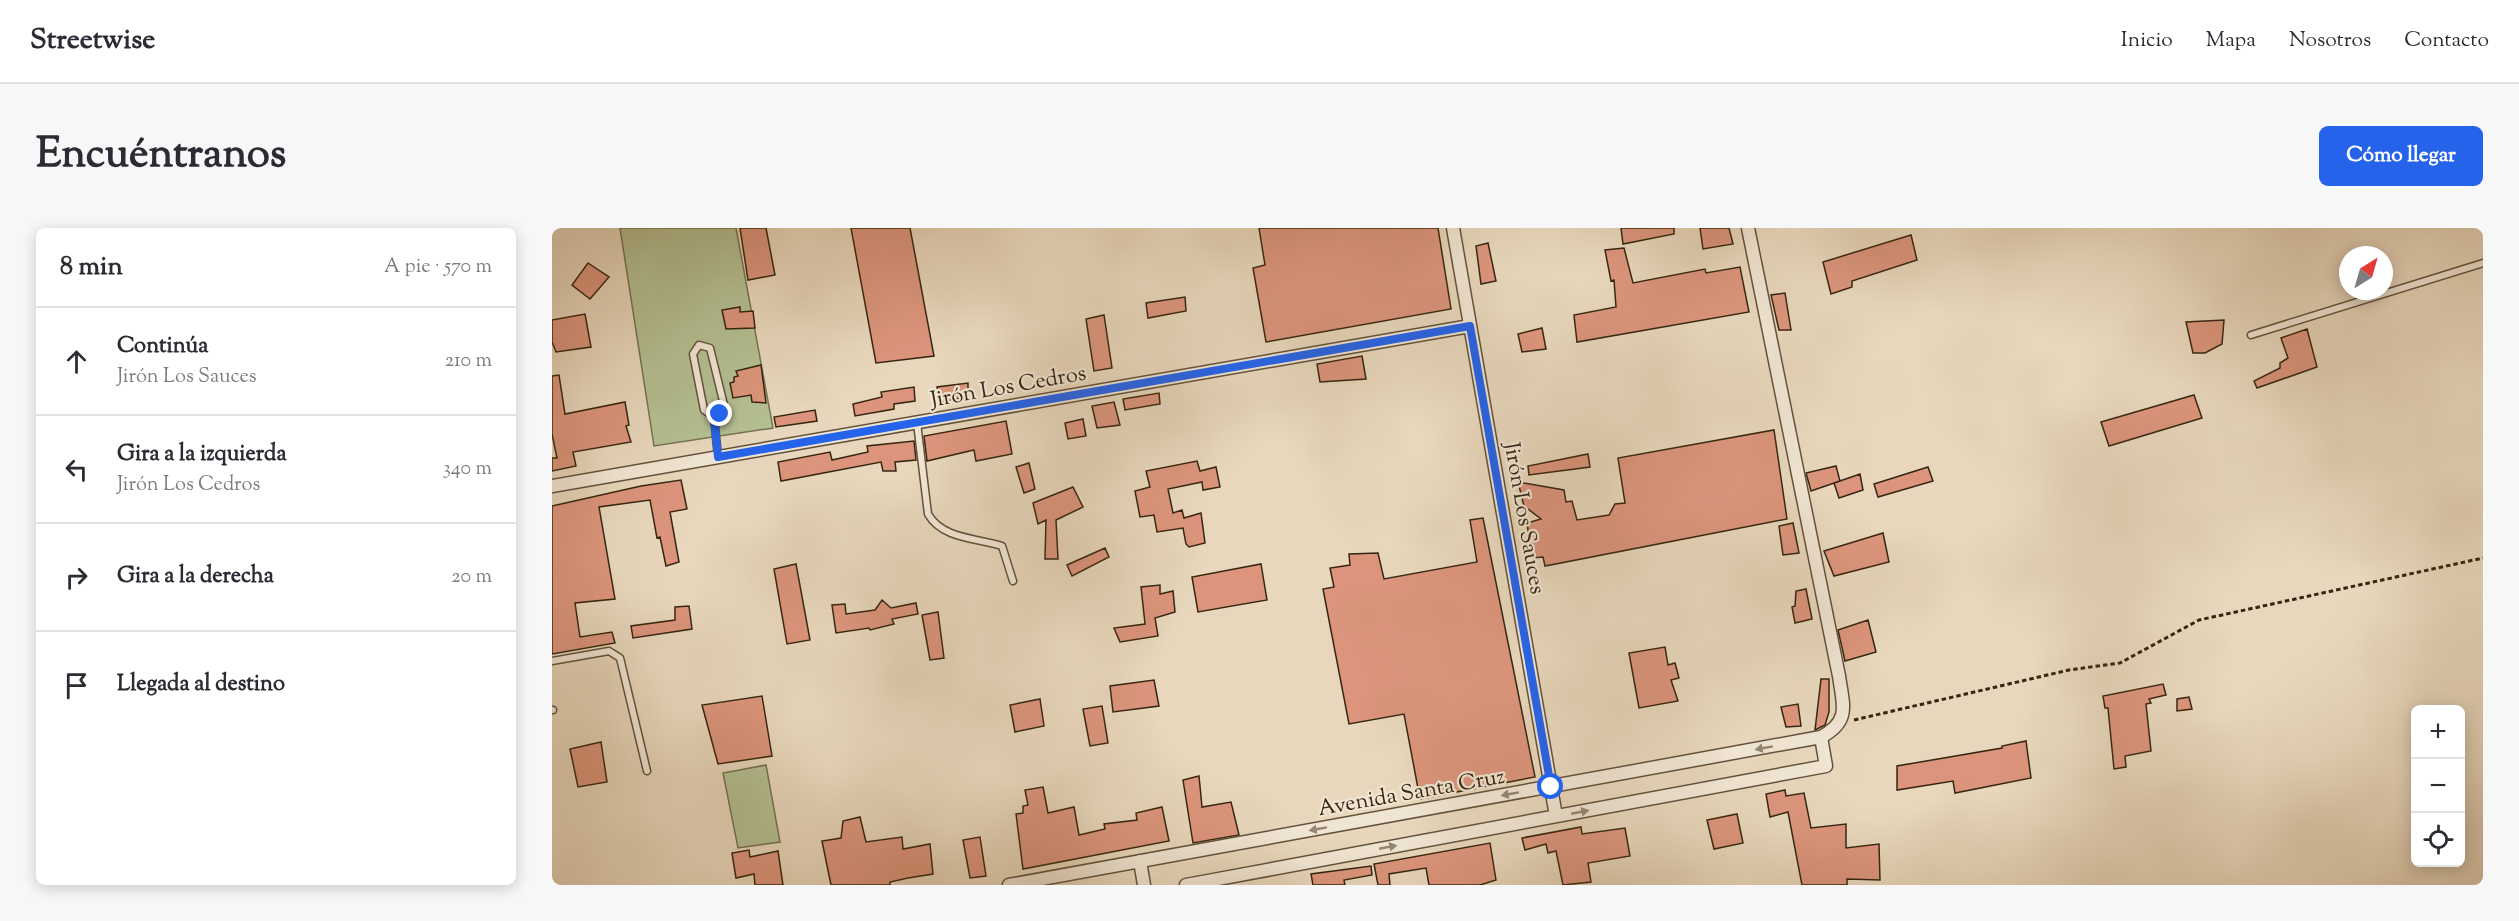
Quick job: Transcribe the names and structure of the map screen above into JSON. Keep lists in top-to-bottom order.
{
  "streets": {
    "street": ["Jirón Los Cedros", "Jirón Los Sauces", "Avenida Santa Cruz"]
  },
  "crossings": [
    ["Jirón Los Cedros", "Jirón Los Sauces"],
    ["Jirón Los Sauces", "Avenida Santa Cruz"]
  ],
  "north": "top right",
  "page": {
    "header": "Streetwise",
    "nav": [
      "Inicio",
      "Mapa",
      "Nosotros",
      "Contacto"
    ],
    "title": "Encuéntranos",
    "buttons": "Cómo llegar",
    "heading": ["8 min", "A pie · 570 m"],
    "list": [
      ["Continúa", "Jirón Los Sauces", "210 m"],
      ["Gira a la izquierda", "Jirón Los Cedros", "340 m"],
      ["Gira a la derecha", "20 m"],
      "Llegada al destino"
    ],
    "map_buttons": ["+", "−"]
  }
}
